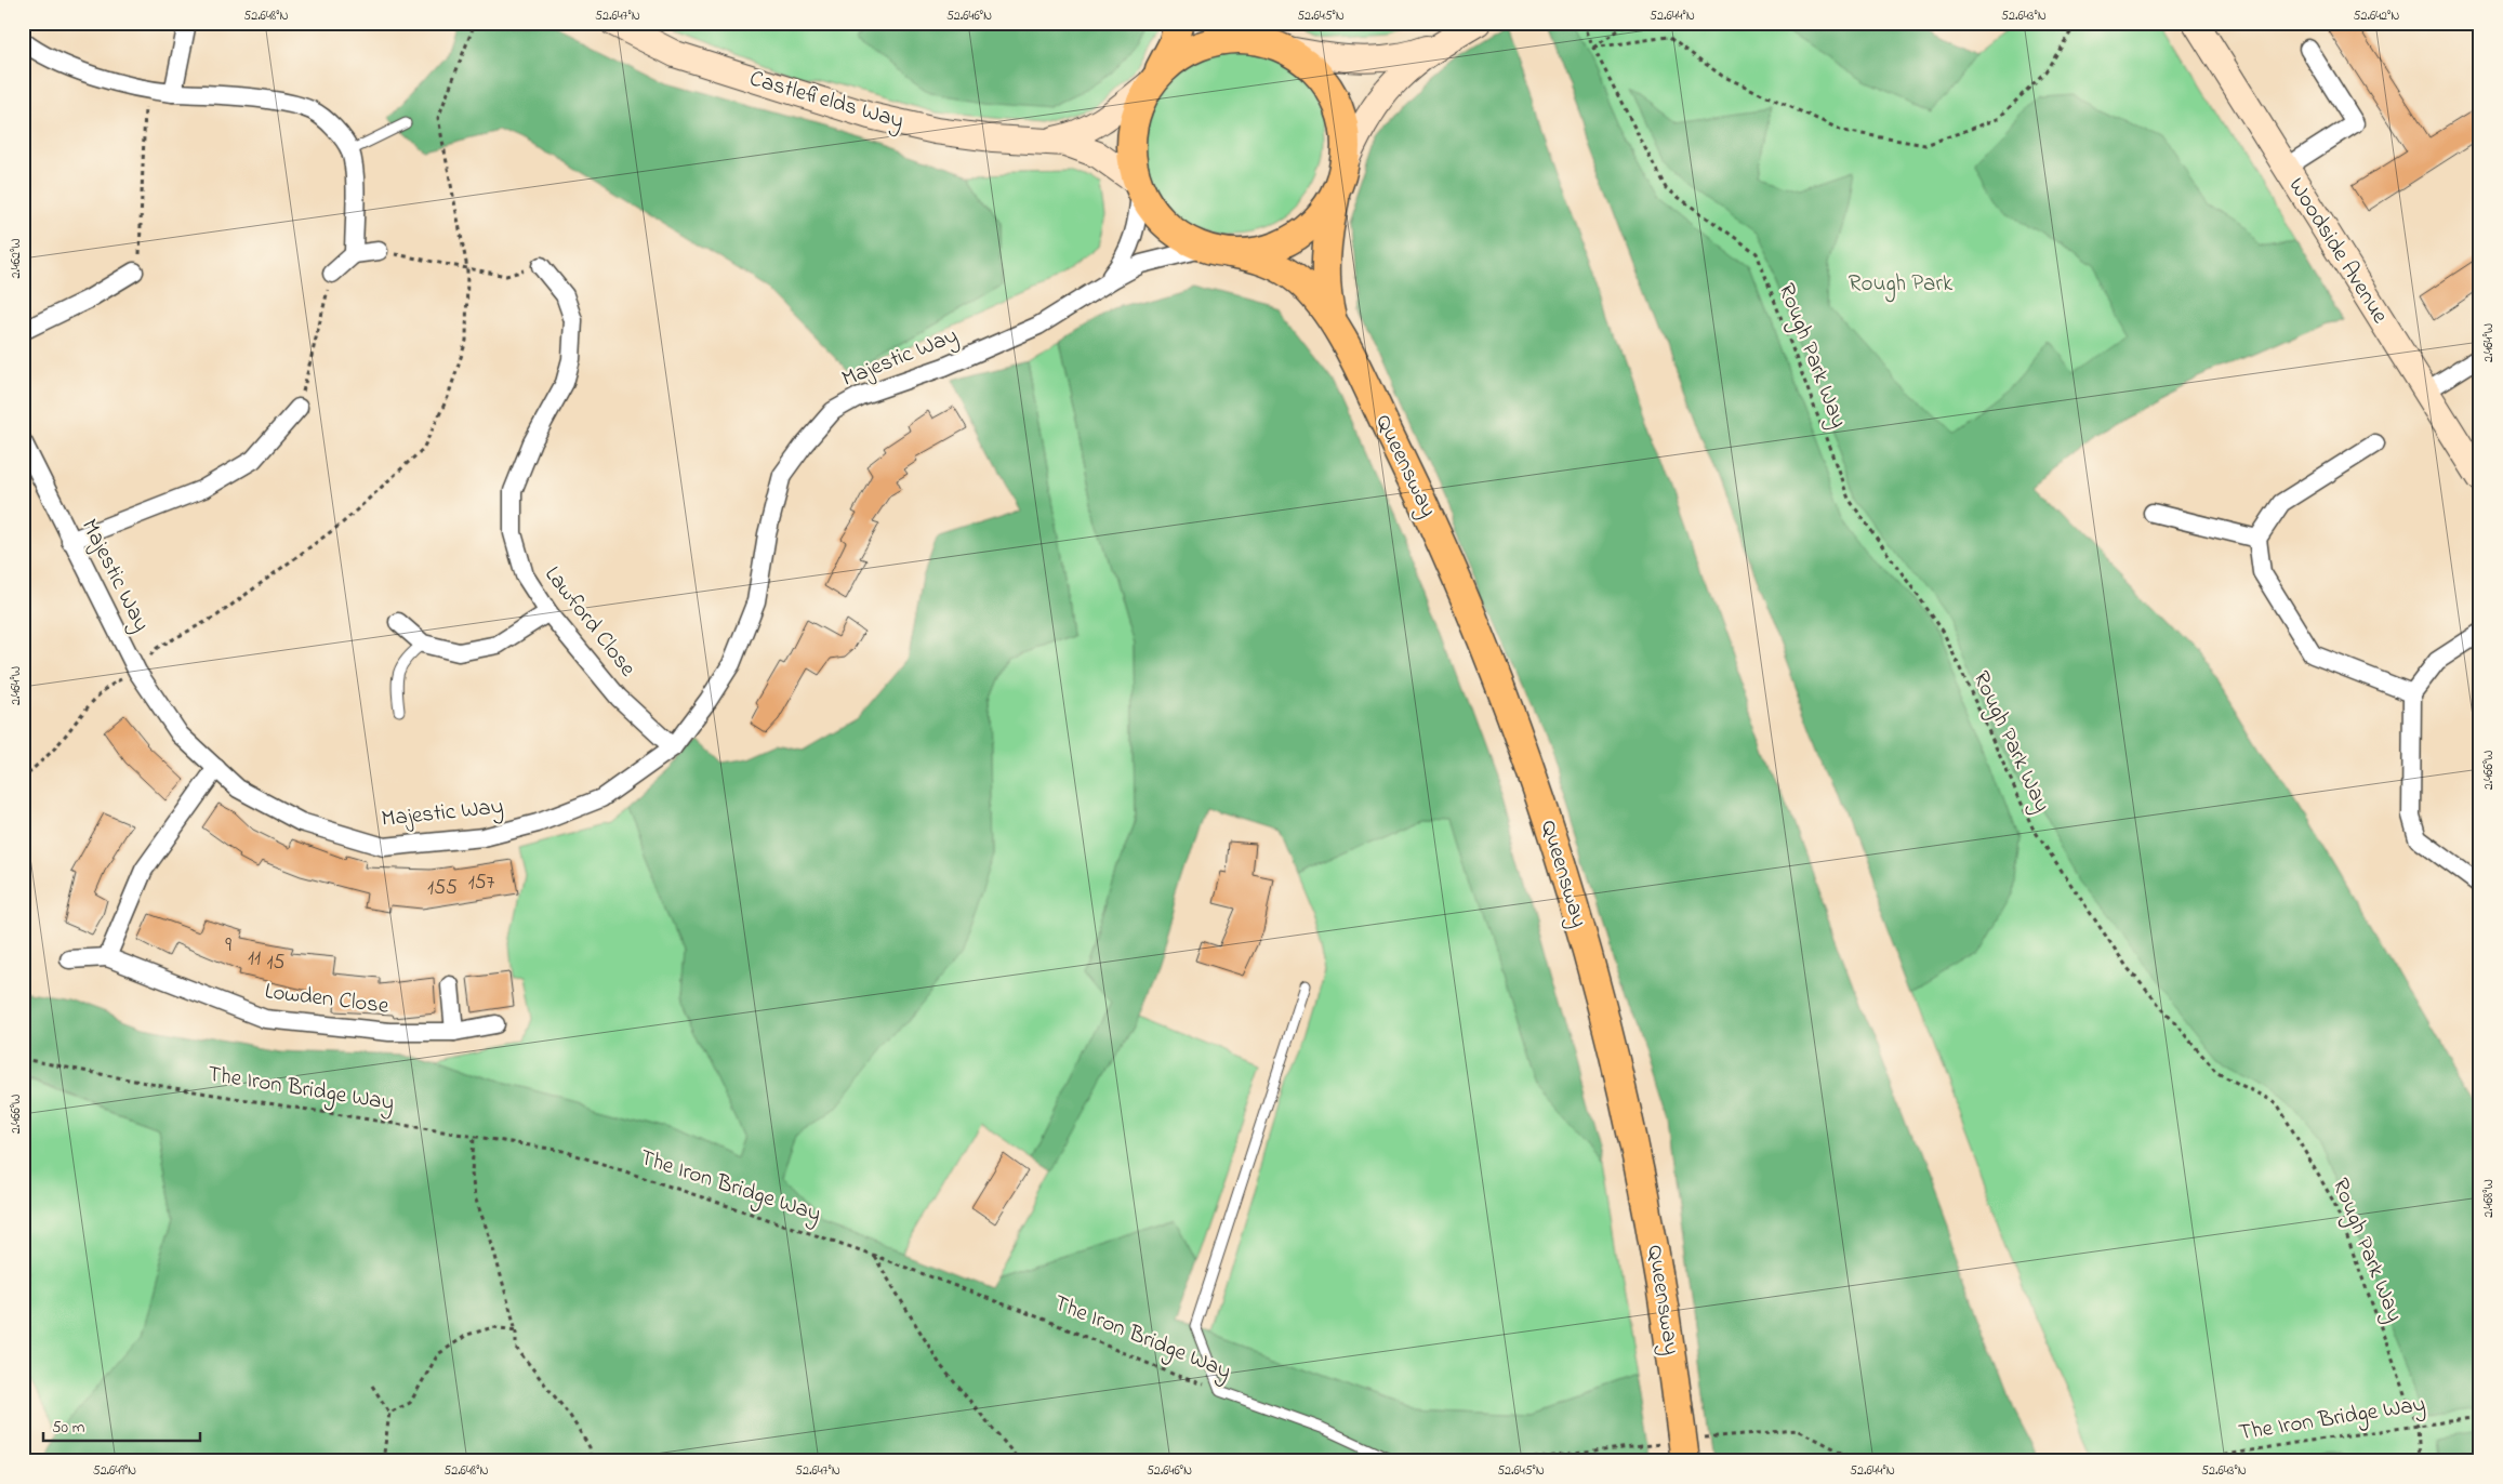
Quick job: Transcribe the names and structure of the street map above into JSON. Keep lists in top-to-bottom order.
{
  "streets": {
    "main road": ["Castlefields Way", "Woodside Avenue", "Queensway"],
    "street": ["Majestic Way", "Lawford Close", "Lowden Close"],
    "lane": ["The Iron Bridge Way"],
    "path": ["Rough Park Way"]
  },
  "crossings": [
    ["Castlefields Way", "Majestic Way"],
    ["Castlefields Way", "Queensway"],
    ["Rough Park Way", "The Iron Bridge Way"],
    ["Majestic Way", "Queensway"],
    ["Majestic Way", "Lawford Close"]
  ],
  "parks": ["Rough Park"],
  "house_numbers": [
    "157",
    "155",
    "9",
    "11",
    "15"
  ],
  "scale_bar": "50 m",
  "coordinates": [
    "52.648°N",
    "52.647°N",
    "52.646°N",
    "52.645°N",
    "52.644°N",
    "52.643°N",
    "52.642°N",
    "2.462°W",
    "2.464°W",
    "2.466°W",
    "2.468°W",
    "52.649°N"
  ]
}
